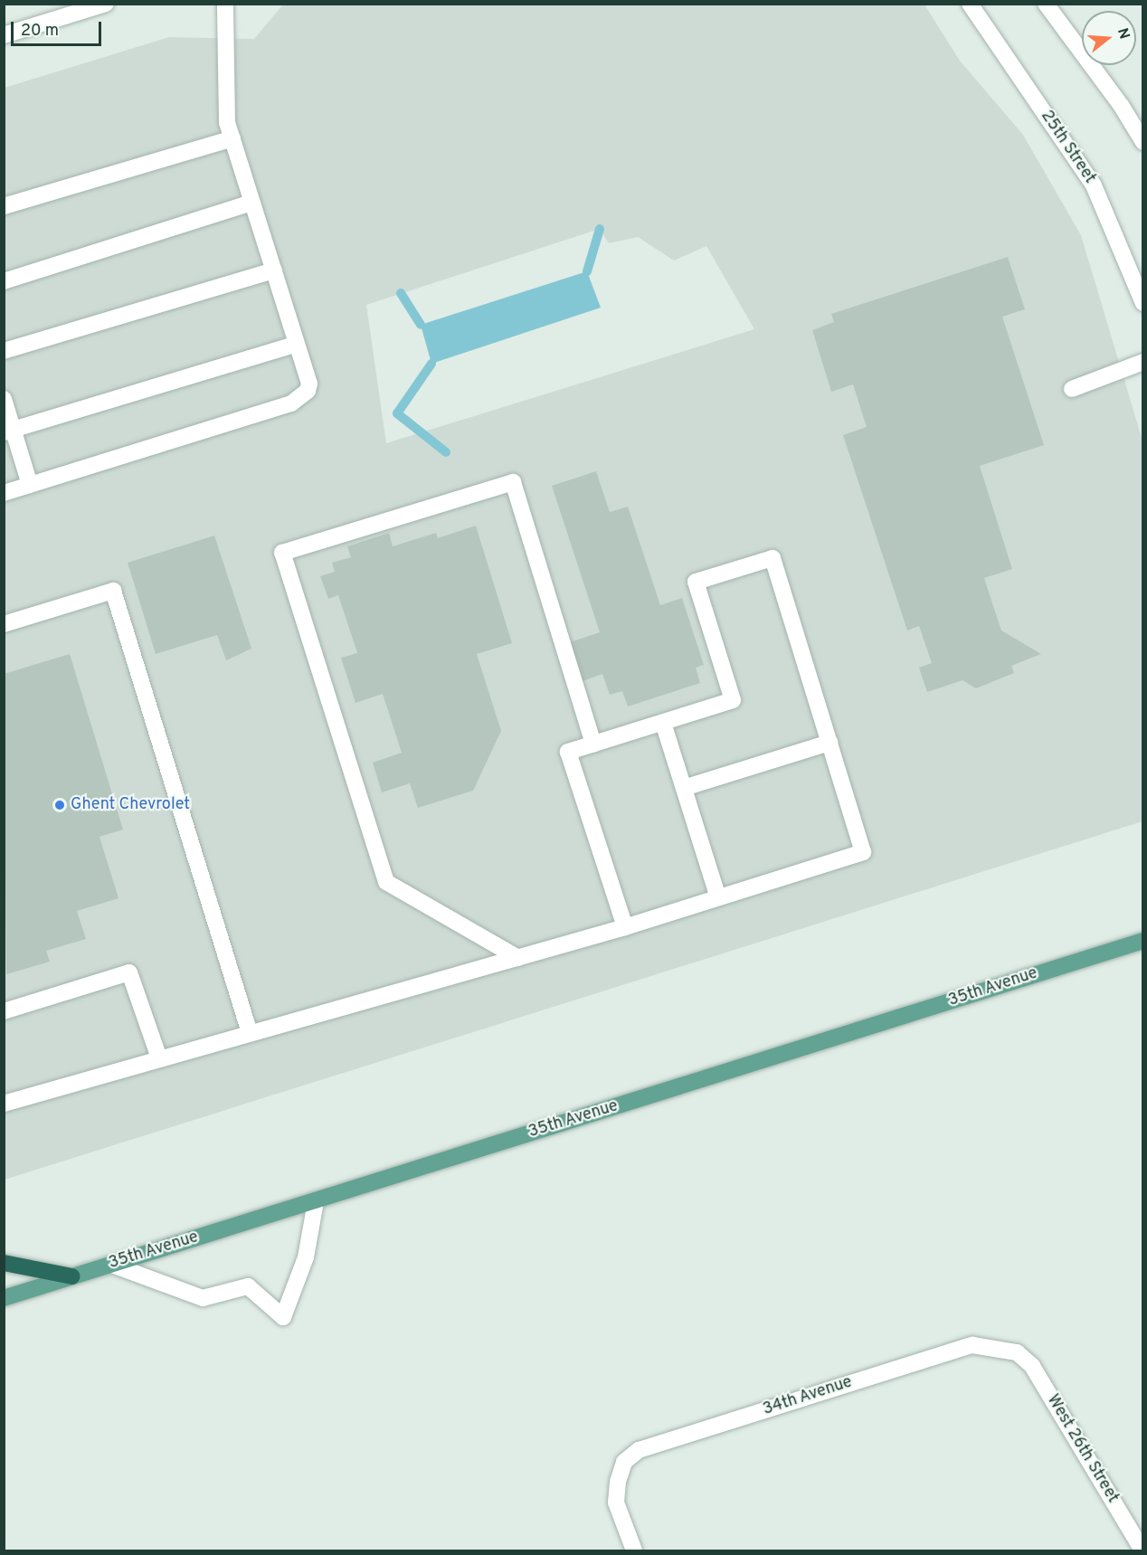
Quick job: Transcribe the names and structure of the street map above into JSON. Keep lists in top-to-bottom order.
{
  "streets": {
    "main road": ["35th Avenue"],
    "street": ["25th Street", "34th Avenue", "West 26th Street"]
  },
  "crossings": [
    ["34th Avenue", "West 26th Street"]
  ],
  "places": ["Ghent Chevrolet"],
  "scale_bar": "20 m",
  "north": "right"
}
